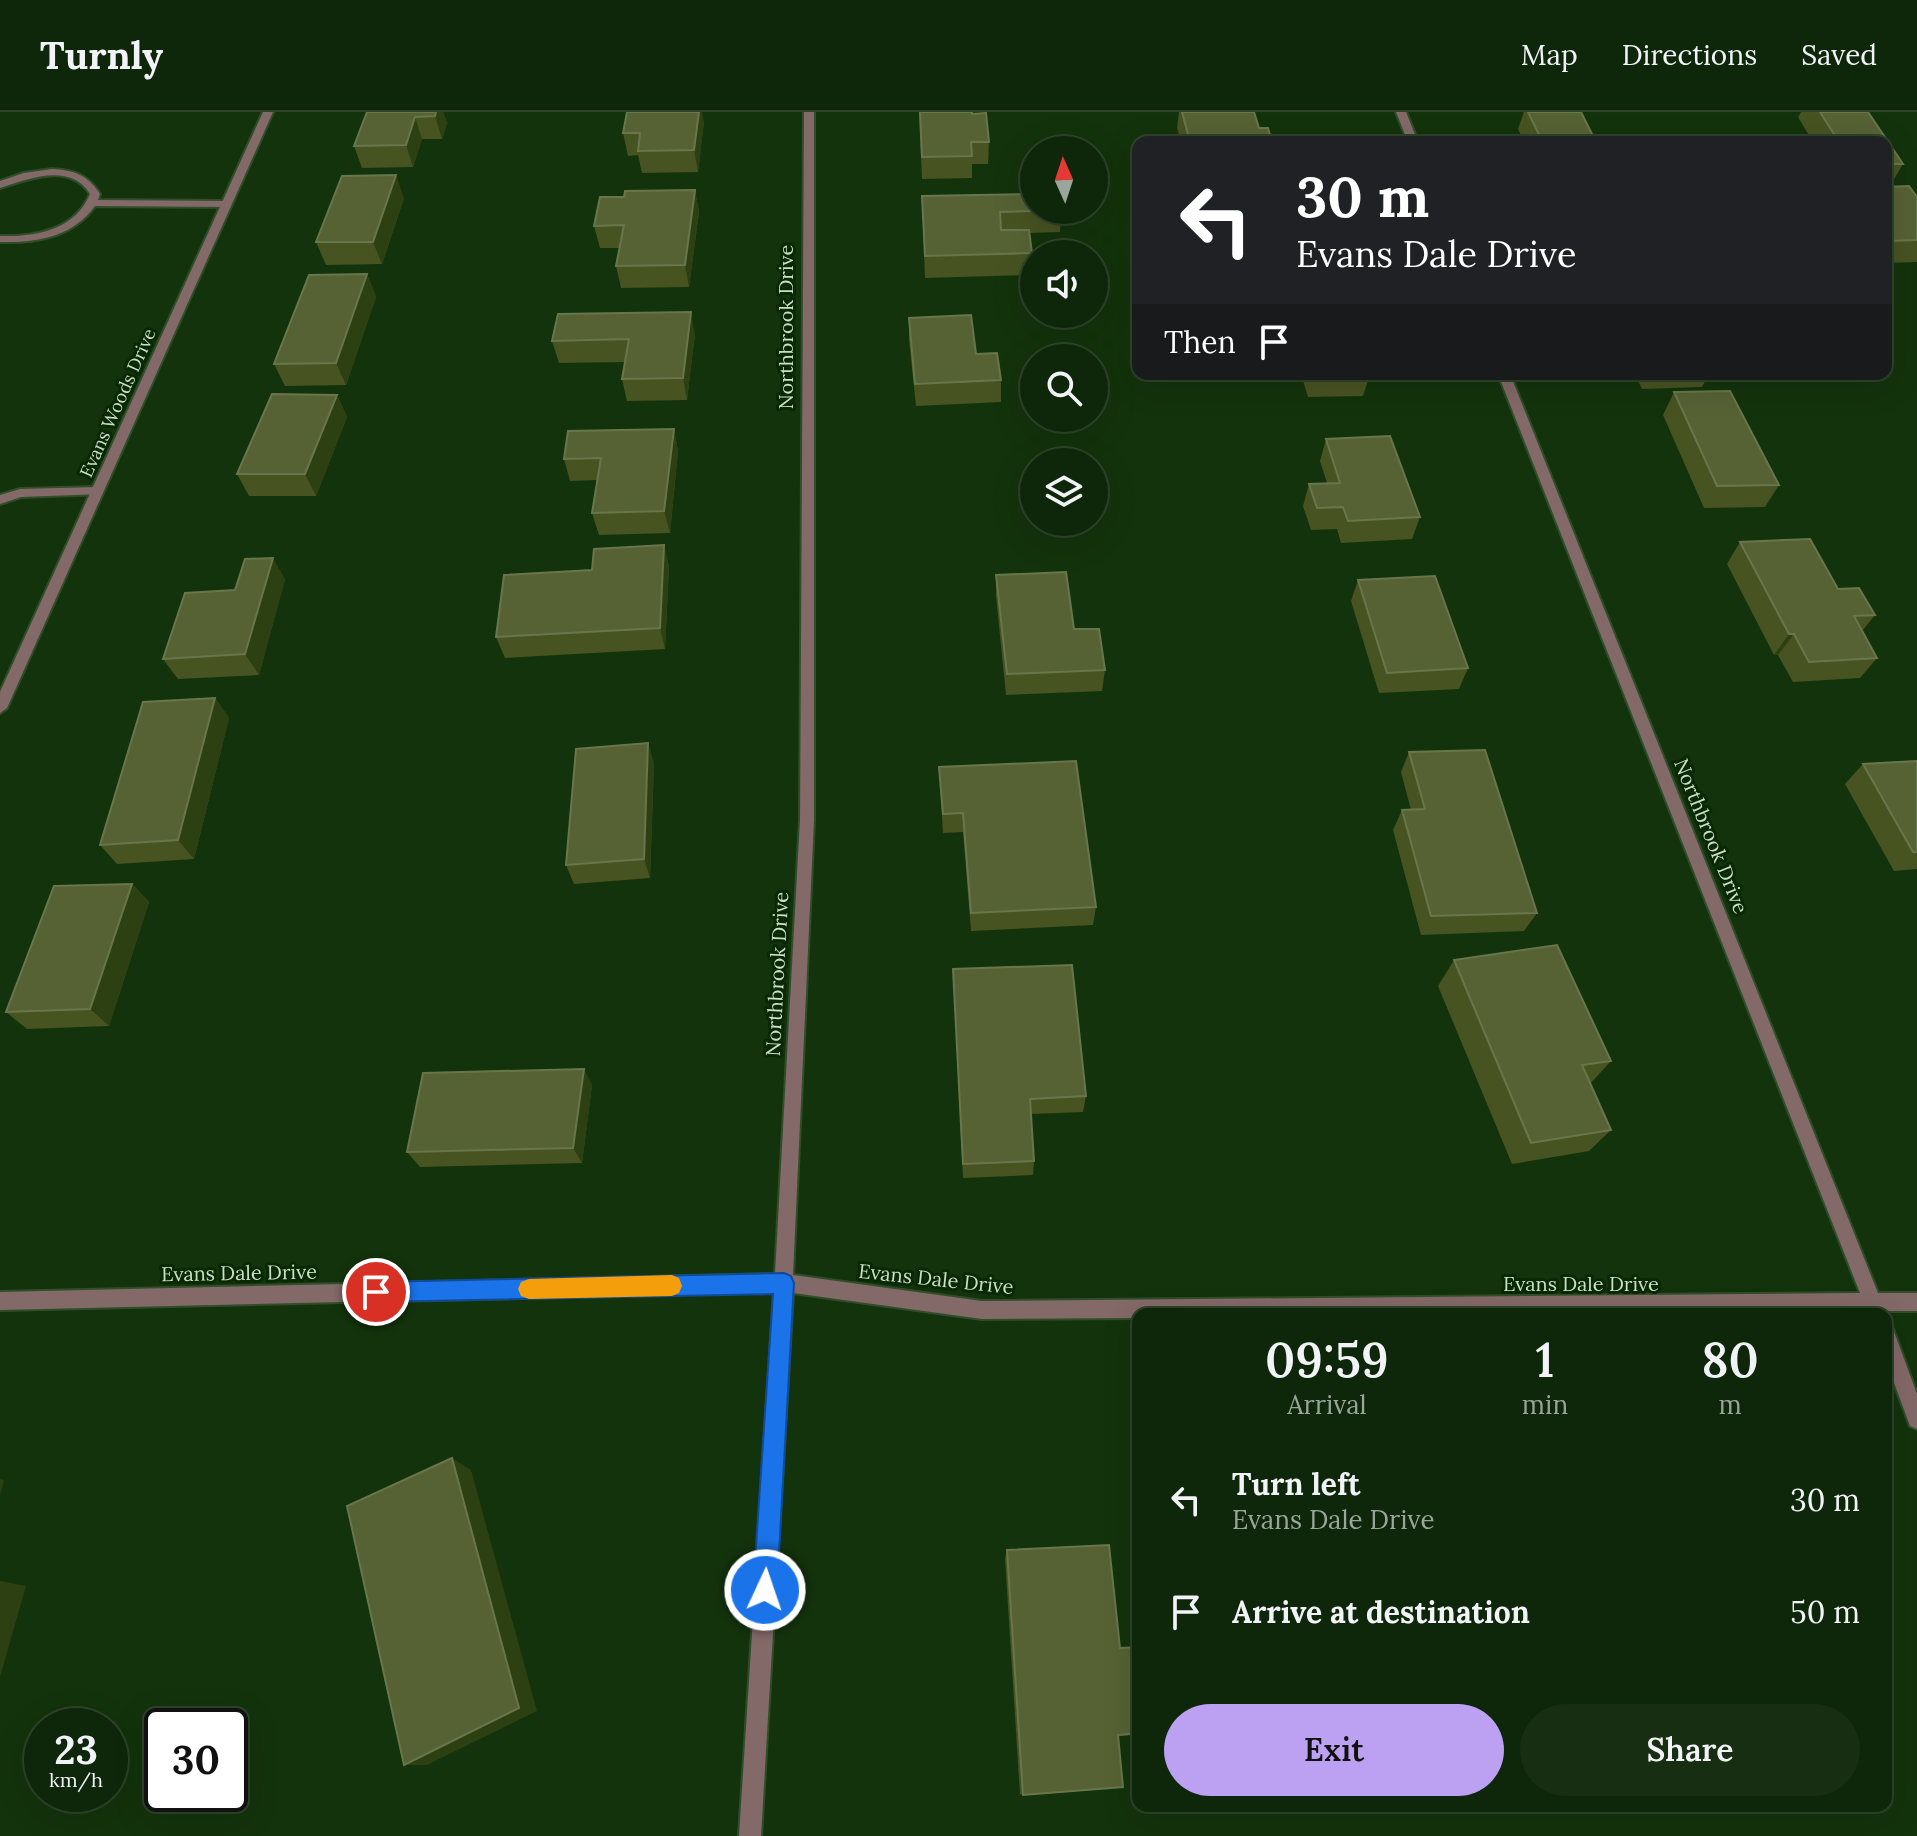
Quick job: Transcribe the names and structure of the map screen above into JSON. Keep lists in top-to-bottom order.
{
  "streets": {
    "street": ["Northbrook Drive", "Evans Woods Drive", "Evans Dale Drive"]
  },
  "crossings": [
    ["Northbrook Drive", "Evans Dale Drive"]
  ],
  "north": "top",
  "page": {
    "header": "Turnly",
    "nav": ["Map", "Directions", "Saved"],
    "turn": ["30 m", "Evans Dale Drive"],
    "then": "Then",
    "eta": [
      "09:59",
      "Arrival",
      "1",
      "min",
      "80",
      "m"
    ],
    "list": [
      {
        "name": "Turn left",
        "note": "Evans Dale Drive",
        "value": "30 m"
      },
      {
        "name": "Arrive at destination",
        "value": "50 m"
      }
    ],
    "buttons": ["Exit", "Share"],
    "speed": "23 km/h",
    "limit": "30"
  }
}
